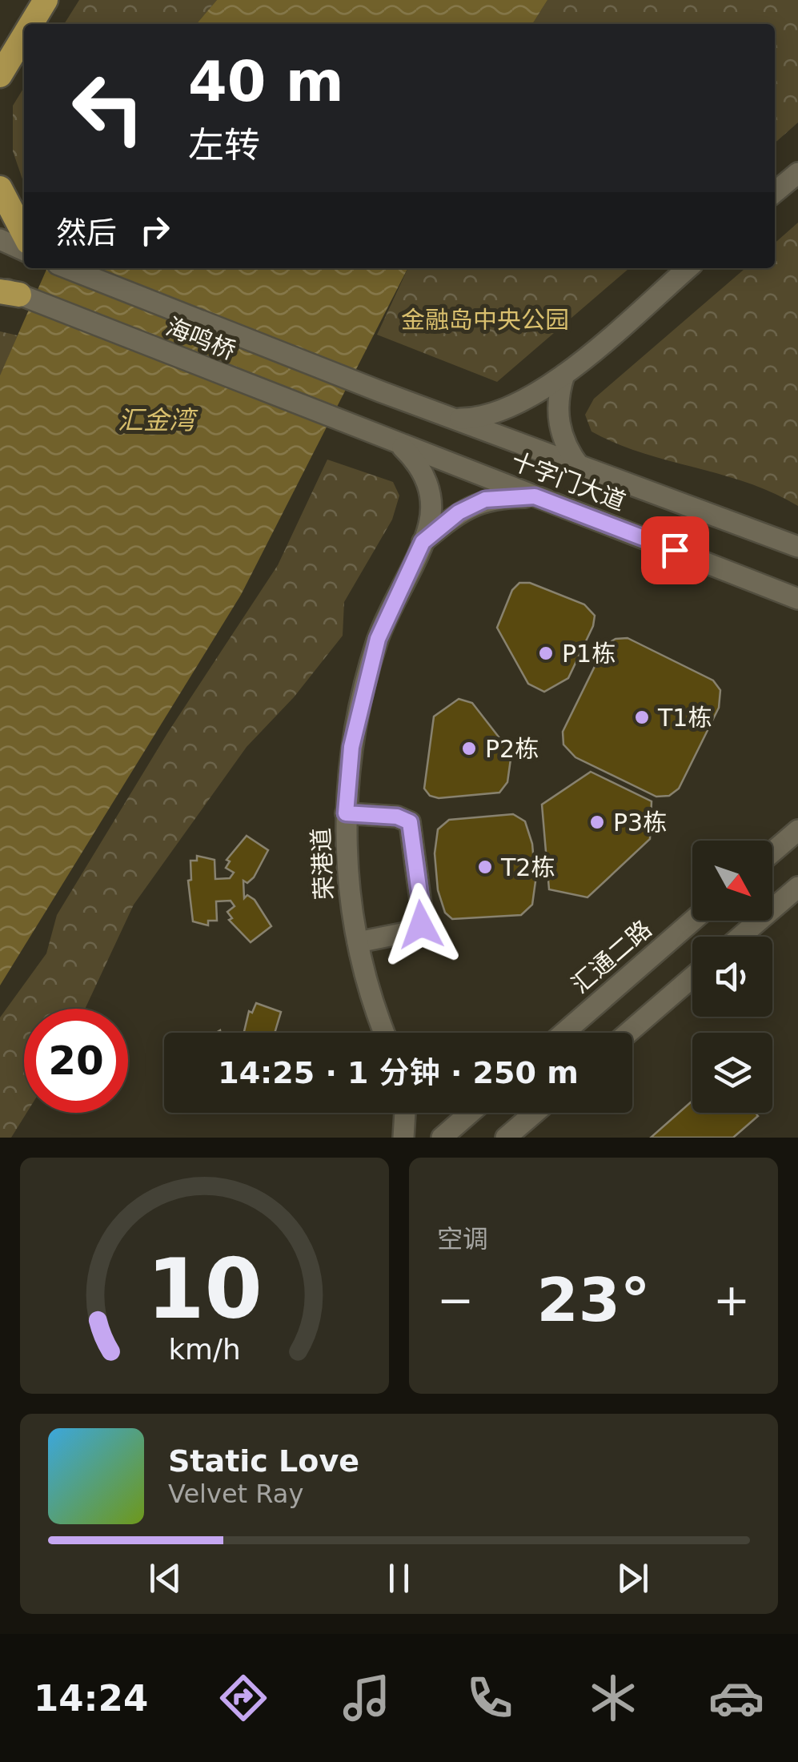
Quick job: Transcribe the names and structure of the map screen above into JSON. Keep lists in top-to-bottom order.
{
  "streets": {
    "street": [
      "海鸣桥",
      "十字门大道",
      "荣港道",
      "汇通二路"
    ]
  },
  "crossings": [
    ["海鸣桥", "十字门大道"]
  ],
  "water": ["汇金湾"],
  "parks": ["金融岛中央公园"],
  "places": [
    "P1栋",
    "T1栋",
    "P2栋",
    "P3栋",
    "T2栋"
  ],
  "north": "bottom right",
  "page": {
    "turn": ["40 m", "左转"],
    "then": "然后",
    "limit": "20",
    "trip": "14:25 · 1 分钟 · 250 m",
    "tile": "空调",
    "heat": ["−", "23°", "+"],
    "song": ["Static Love", "Velvet Ray"],
    "tabs": "14:24",
    "gauge": ["10", "km/h"]
  }
}
